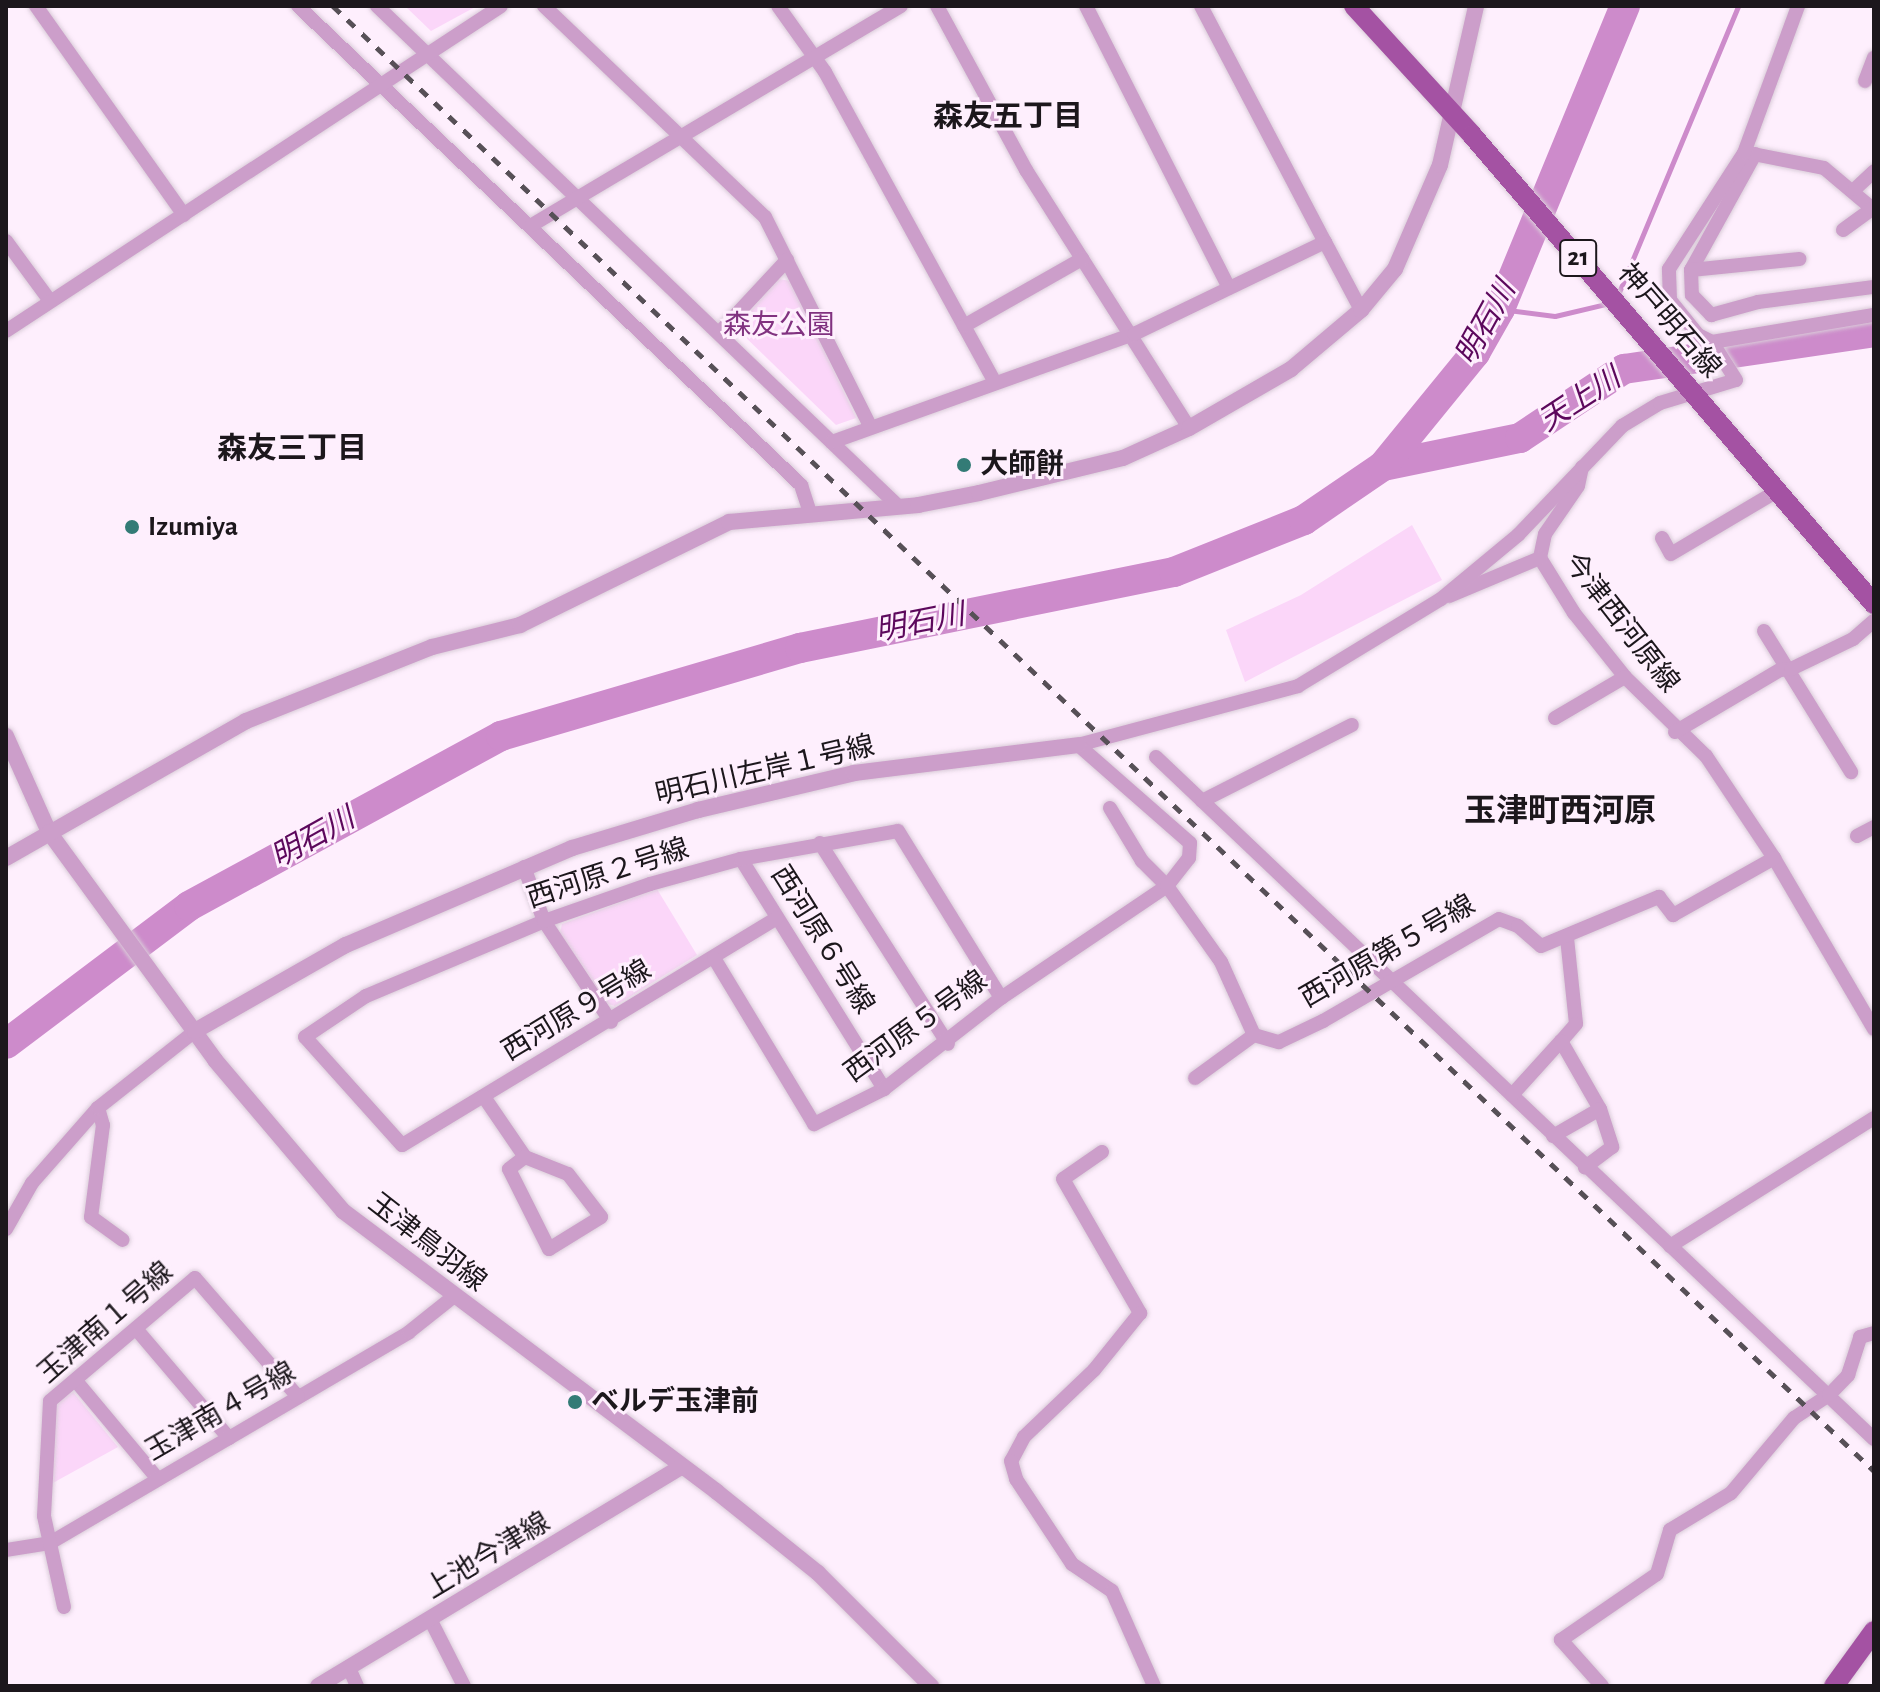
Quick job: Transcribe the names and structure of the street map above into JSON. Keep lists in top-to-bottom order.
{
  "streets": {
    "main road": ["21", "神戸明石線"],
    "street": [
      "今津西河原線",
      "明石川左岸１号線",
      "西河原２号線",
      "西河原６号線",
      "西河原第５号線",
      "西河原９号線",
      "西河原５号線",
      "玉津鳥羽線",
      "玉津南１号線",
      "玉津南４号線",
      "上池今津線"
    ]
  },
  "crossings": [
    ["神戸明石線", "今津西河原線"],
    ["今津西河原線", "明石川左岸１号線"],
    ["明石川左岸１号線", "玉津鳥羽線"],
    ["西河原２号線", "西河原６号線"],
    ["西河原２号線", "西河原９号線"],
    ["西河原２号線", "西河原５号線"],
    ["西河原６号線", "西河原９号線"],
    ["西河原６号線", "西河原５号線"],
    ["西河原９号線", "西河原５号線"],
    ["玉津鳥羽線", "玉津南４号線"],
    ["玉津鳥羽線", "上池今津線"],
    ["玉津南１号線", "玉津南４号線"]
  ],
  "districts": ["森友五丁目", "森友三丁目", "玉津町西河原"],
  "water": ["明石川", "天上川"],
  "parks": ["森友公園"],
  "places": ["大師餅", "Izumiya", "ベルデ玉津前"]
}
